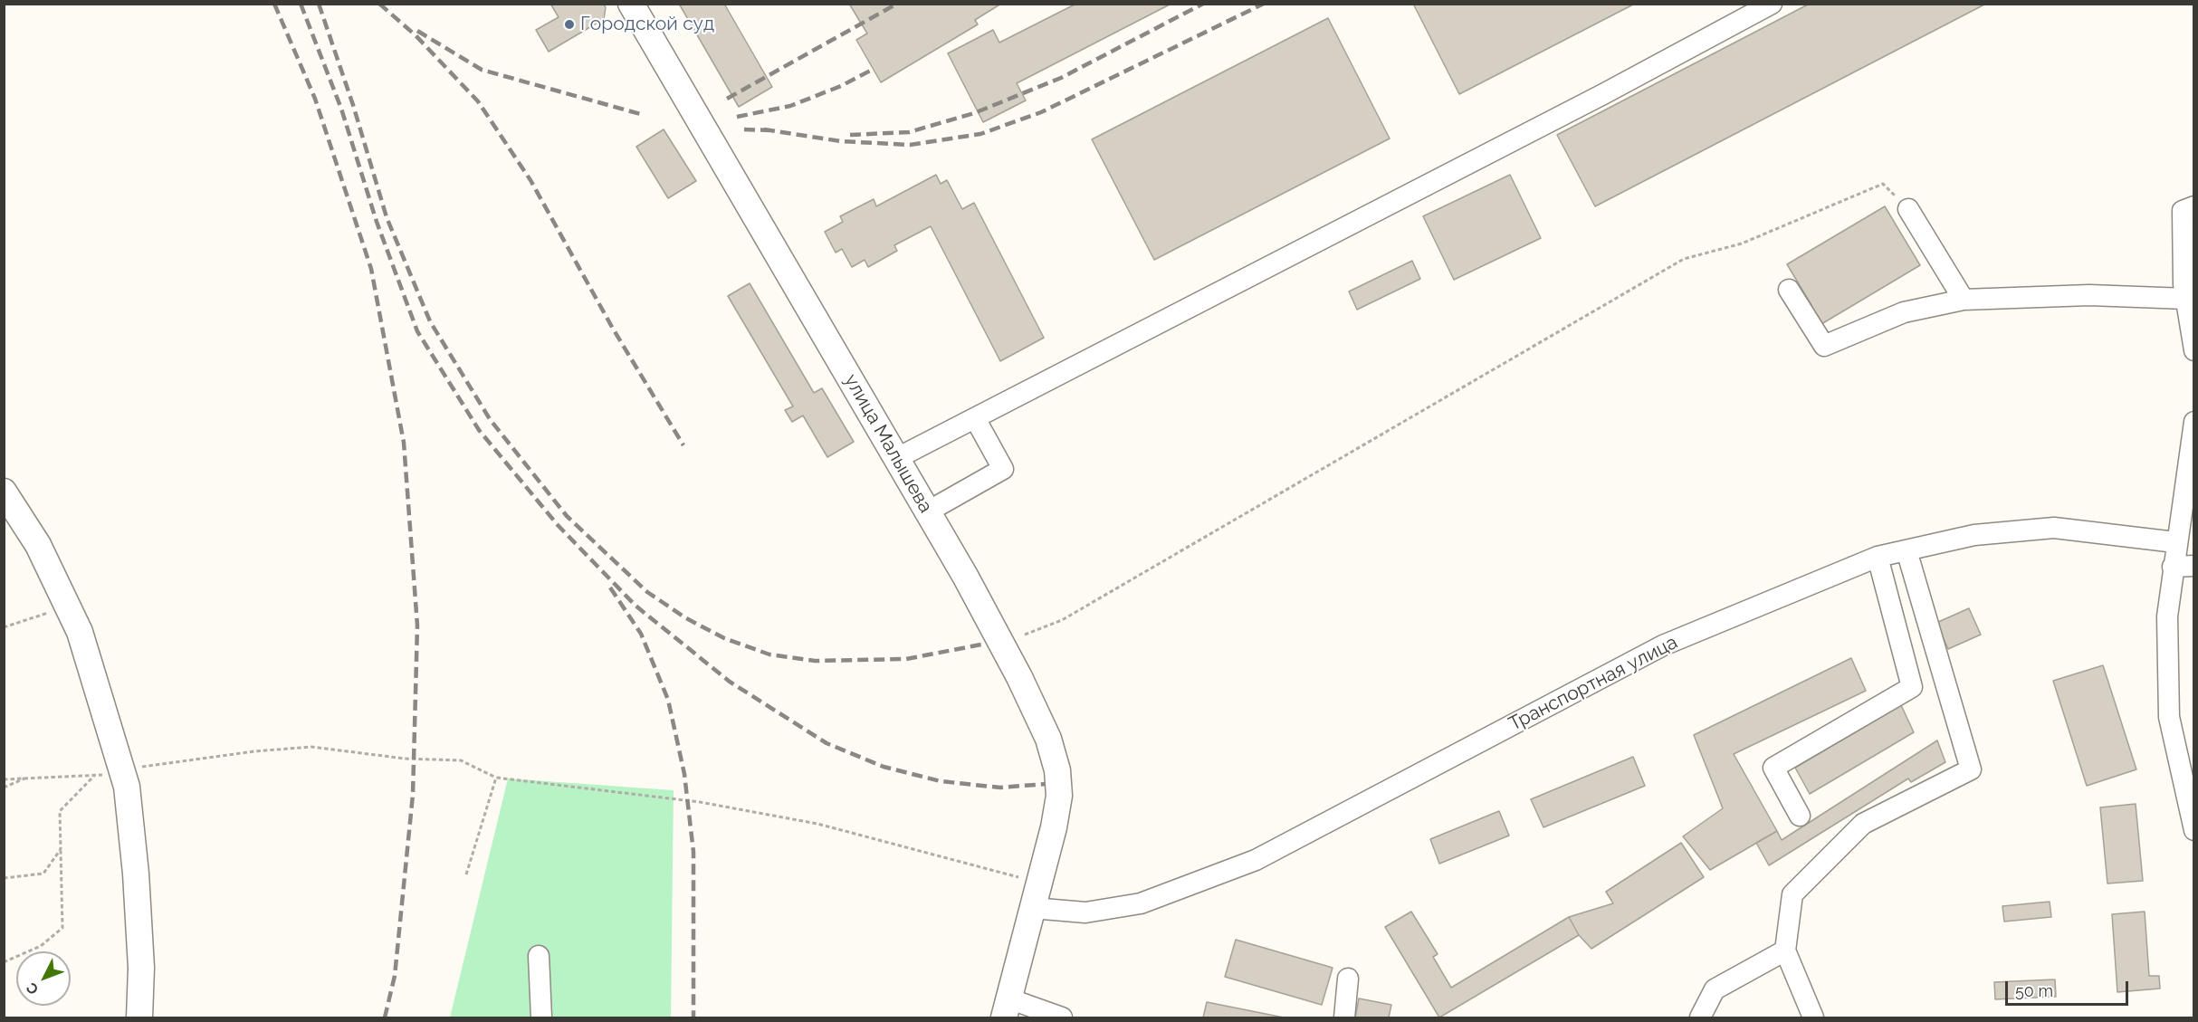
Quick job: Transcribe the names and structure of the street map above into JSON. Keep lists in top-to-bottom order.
{
  "streets": {
    "main road": ["улица Малышева"],
    "street": ["Транспортная улица"]
  },
  "crossings": [
    ["улица Малышева", "Транспортная улица"]
  ],
  "places": ["Городской суд"],
  "scale_bar": "50 m",
  "north": "bottom left"
}
